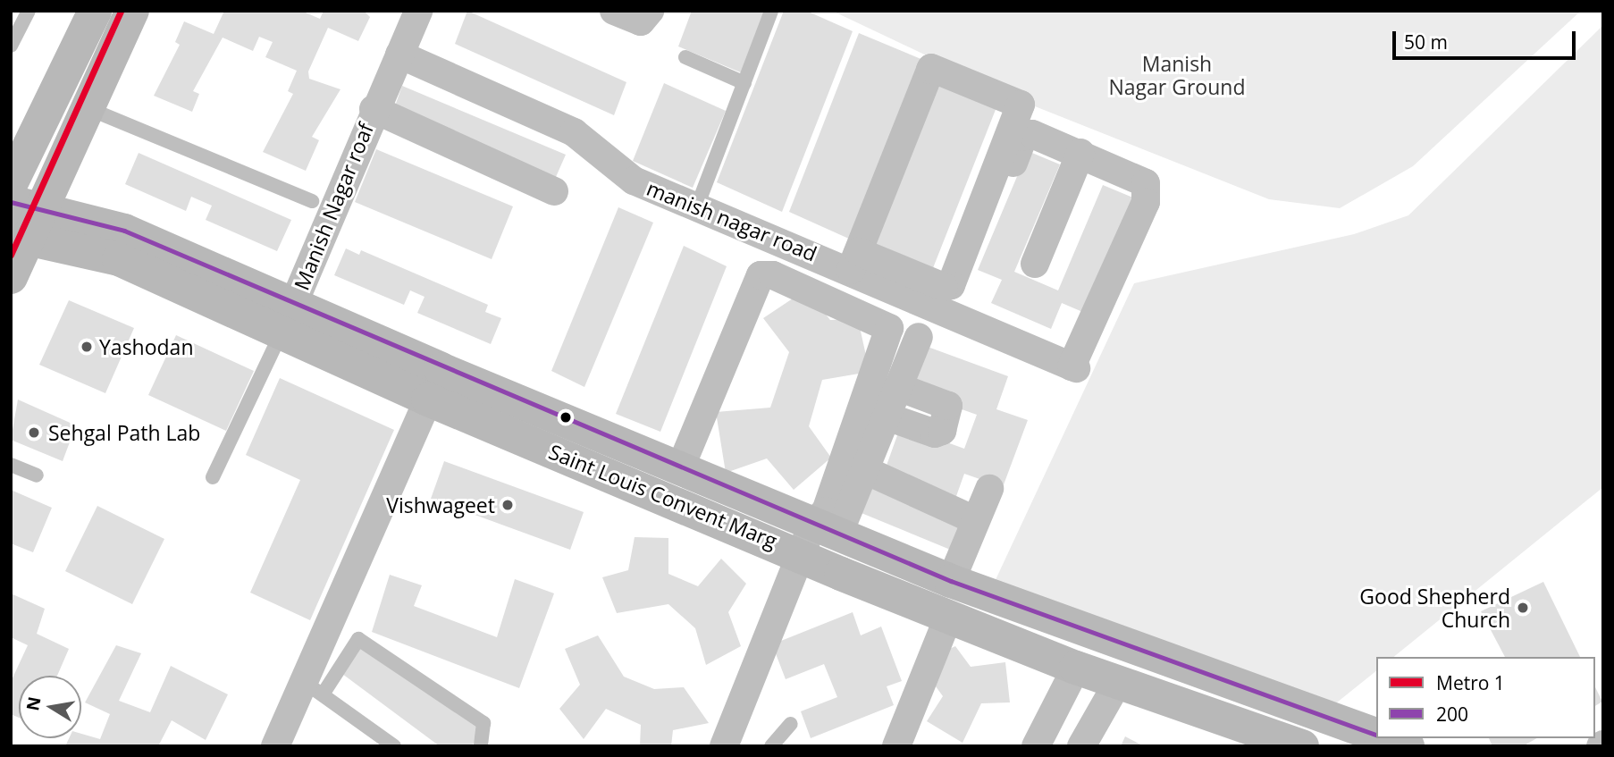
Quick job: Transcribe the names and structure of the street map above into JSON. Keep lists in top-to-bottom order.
{
  "streets": {
    "main road": ["Saint Louis Convent Marg"],
    "street": ["Manish Nagar roaf", "manish nagar road"]
  },
  "crossings": [
    ["Manish Nagar roaf", "Saint Louis Convent Marg"]
  ],
  "parks": ["Manish Nagar Ground"],
  "places": [
    "Yashodan",
    "Sehgal Path Lab",
    "Vishwageet",
    "Good Shepherd Church"
  ],
  "lines": ["metro line 1", "transit line 200"],
  "legend": ["Metro 1", "200"],
  "scale_bar": "50 m",
  "north": "left"
}
